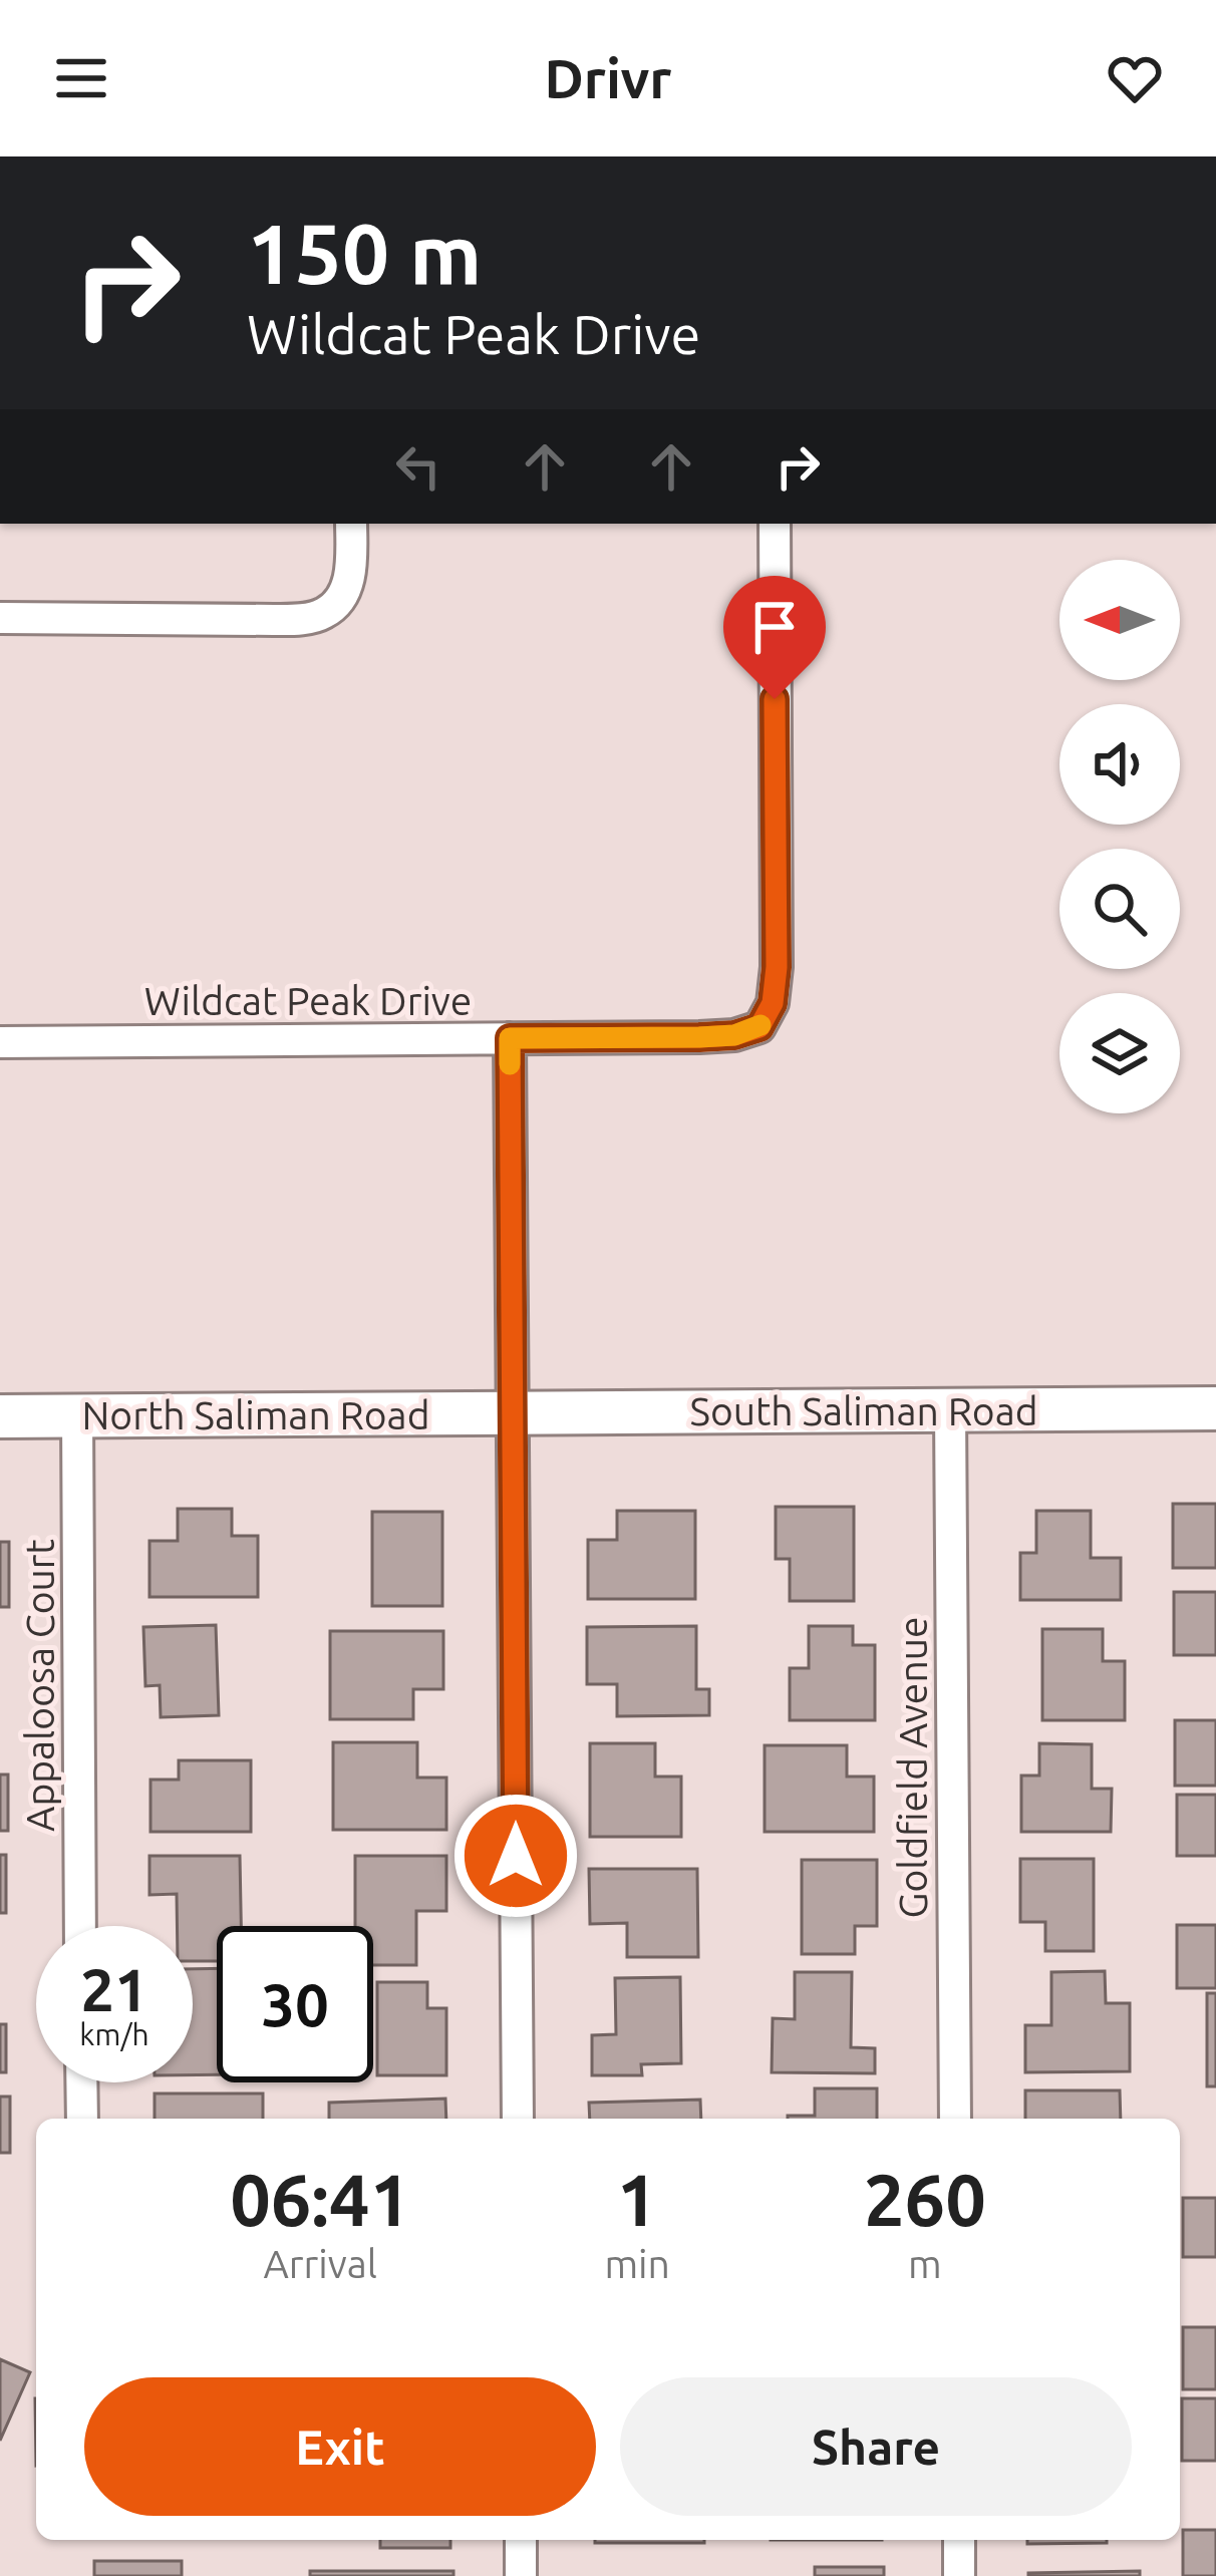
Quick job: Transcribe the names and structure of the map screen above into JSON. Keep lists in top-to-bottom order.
{
  "streets": {
    "main road": ["South Saliman Road", "North Saliman Road"],
    "street": ["Wildcat Peak Drive", "Appaloosa Court", "Goldfield Avenue"]
  },
  "crossings": [
    ["South Saliman Road", "North Saliman Road"],
    ["South Saliman Road", "Goldfield Avenue"],
    ["North Saliman Road", "Appaloosa Court"]
  ],
  "north": "left",
  "page": {
    "header": "Drivr",
    "turn": ["150 m", "Wildcat Peak Drive"],
    "speed": "21 km/h",
    "limit": "30",
    "eta": [
      "06:41",
      "Arrival",
      "1",
      "min",
      "260",
      "m"
    ],
    "buttons": ["Exit", "Share"]
  }
}
